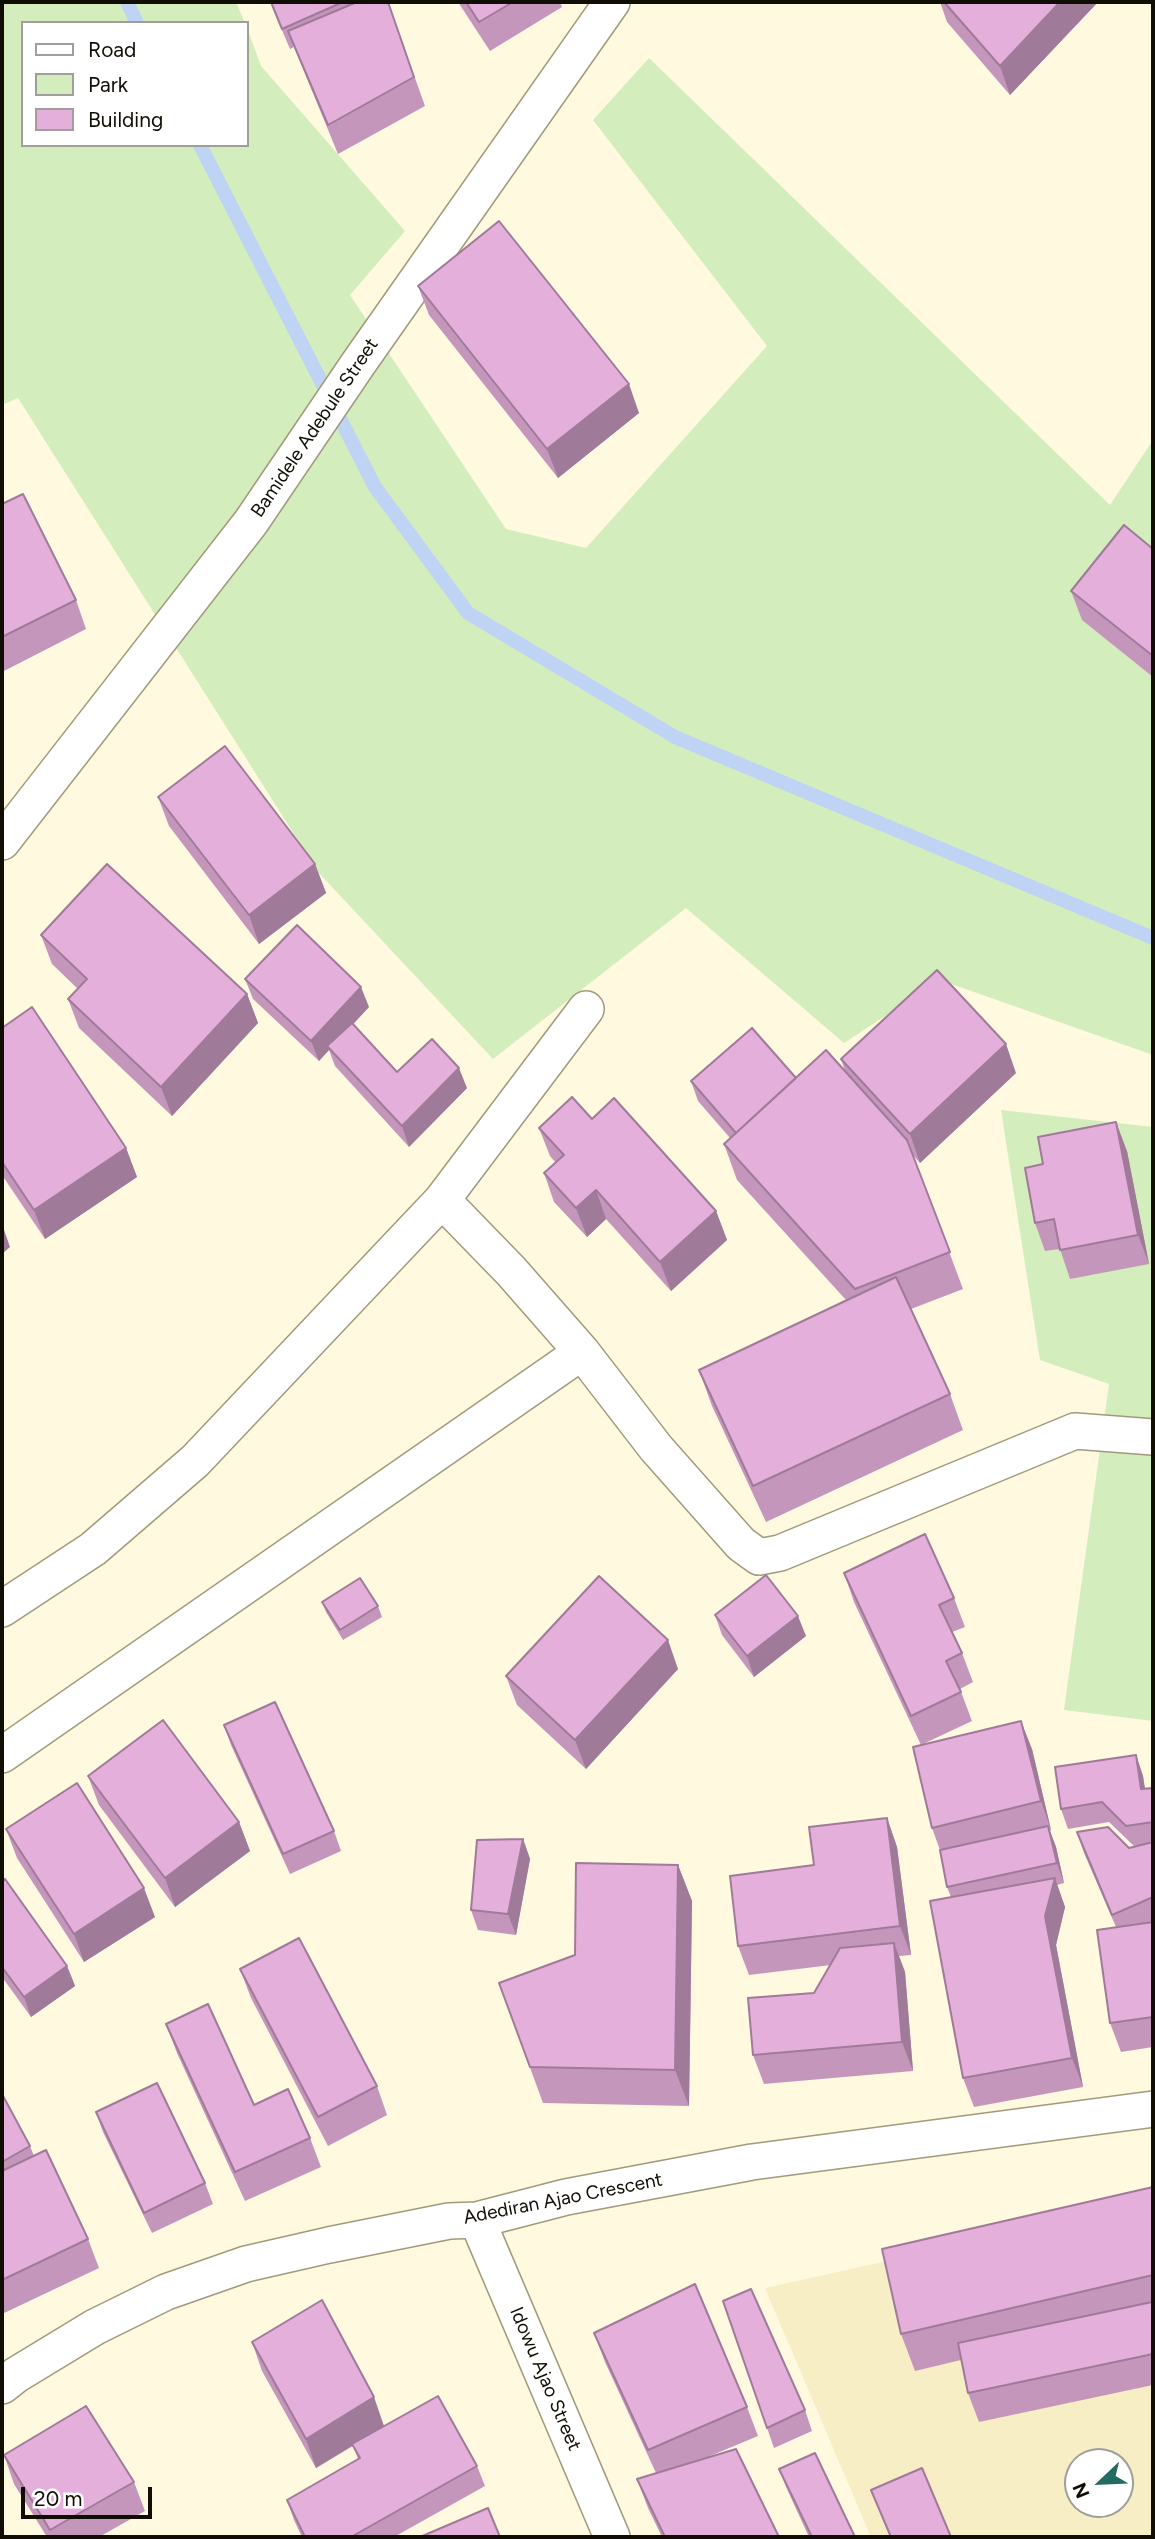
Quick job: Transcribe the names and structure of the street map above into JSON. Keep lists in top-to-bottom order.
{
  "streets": {
    "street": ["Bamidele Adebule Street", "Adediran Ajao Crescent", "Idowu Ajao Street"]
  },
  "crossings": [
    ["Adediran Ajao Crescent", "Idowu Ajao Street"]
  ],
  "legend": ["Road", "Park", "Building"],
  "scale_bar": "20 m",
  "north": "bottom left"
}
